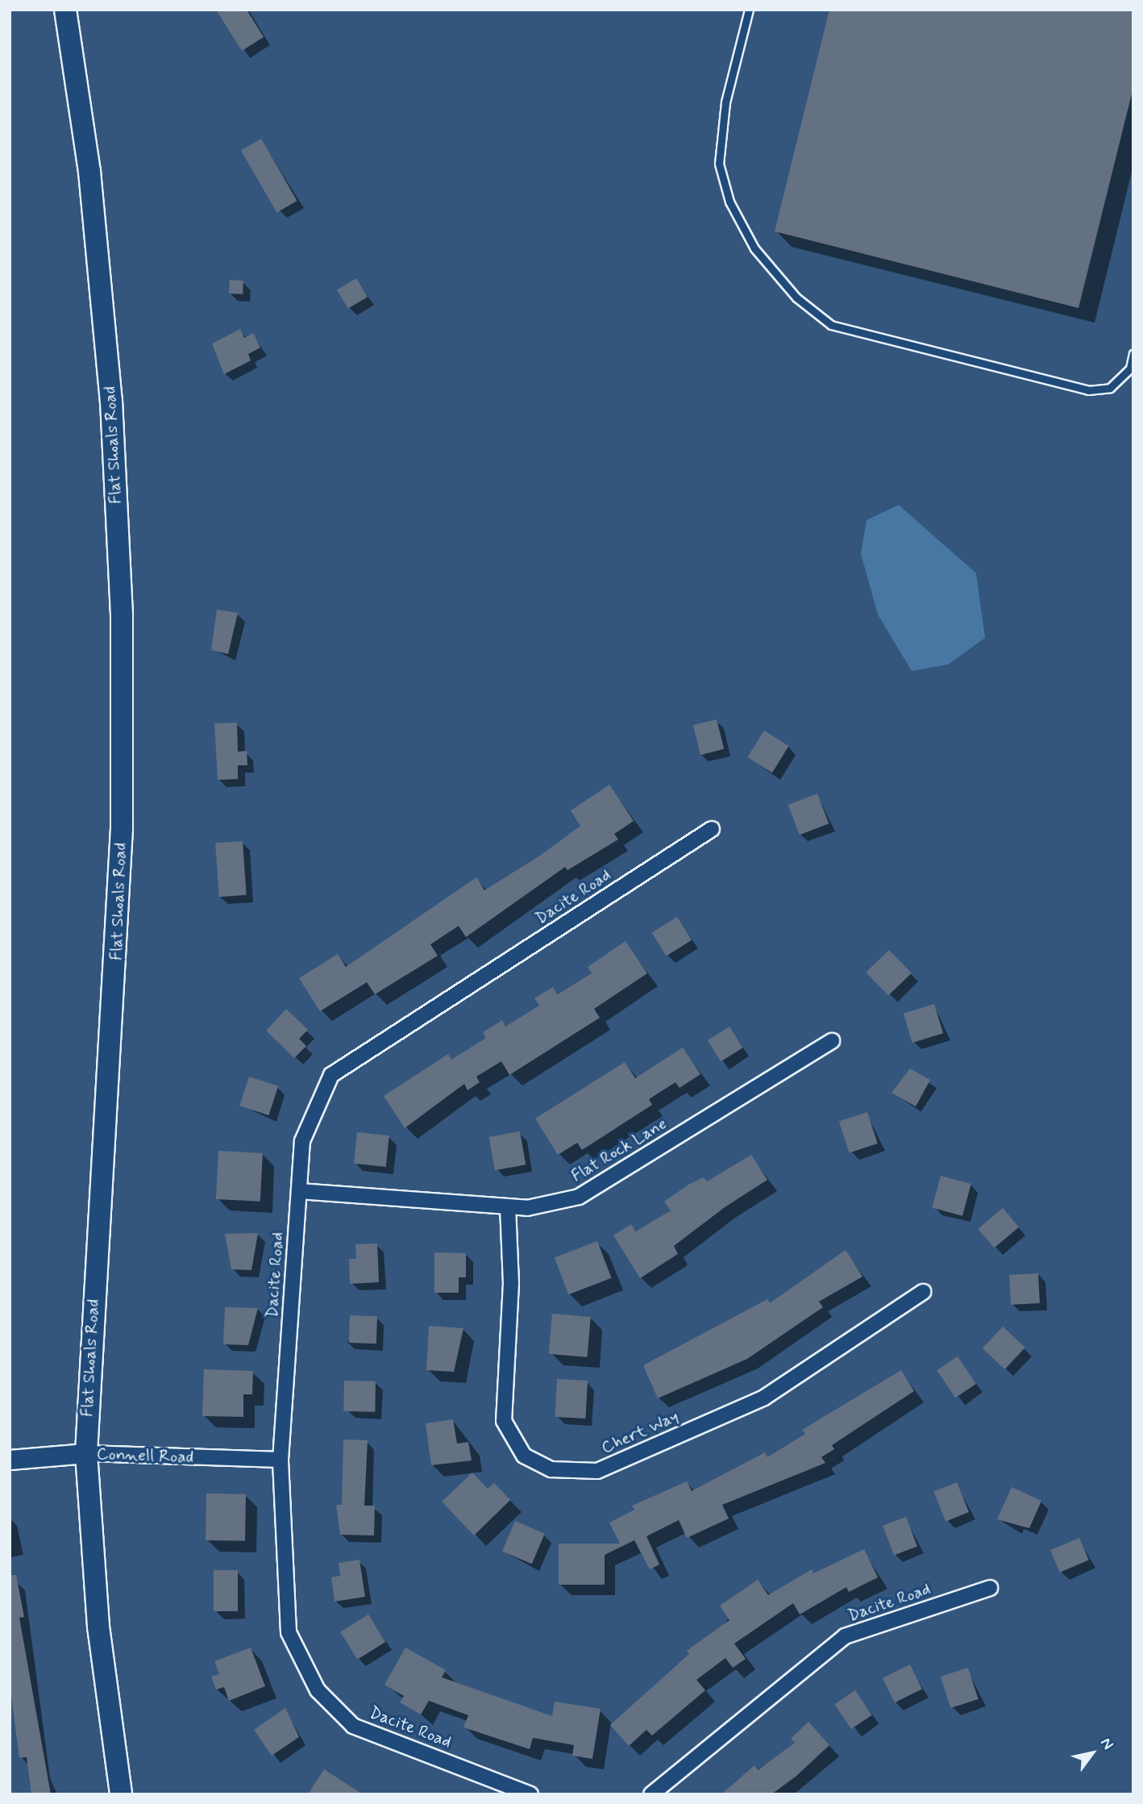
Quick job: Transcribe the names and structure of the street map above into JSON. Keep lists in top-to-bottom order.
{
  "streets": {
    "main road": ["Flat Shoals Road"],
    "street": [
      "Dacite Road",
      "Flat Rock Lane",
      "Chert Way",
      "Connell Road"
    ]
  },
  "crossings": [
    ["Flat Shoals Road", "Connell Road"],
    ["Dacite Road", "Flat Rock Lane"],
    ["Dacite Road", "Connell Road"],
    ["Flat Rock Lane", "Chert Way"]
  ],
  "north": "top right"
}
